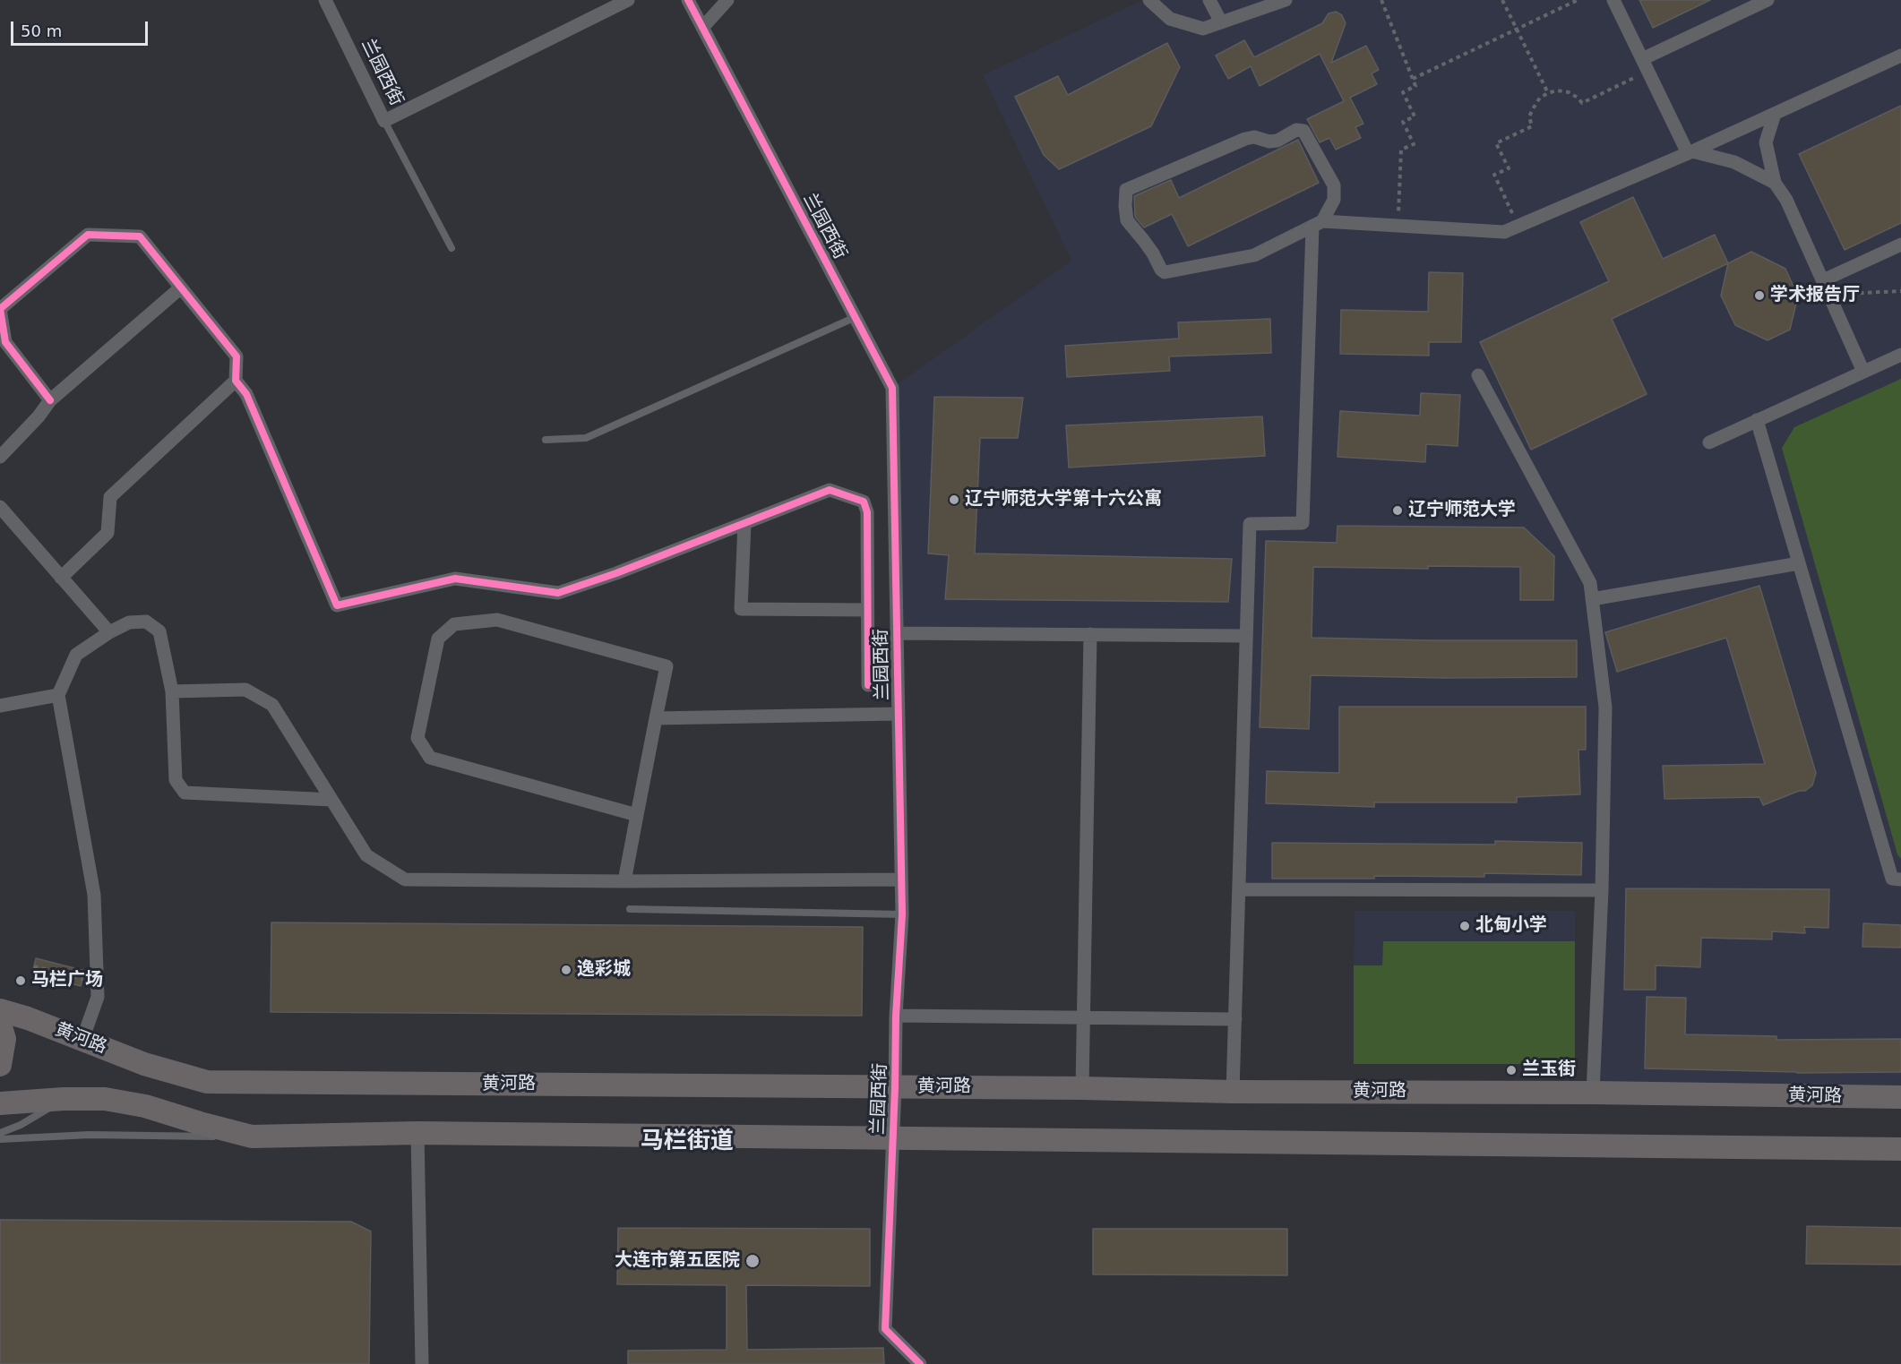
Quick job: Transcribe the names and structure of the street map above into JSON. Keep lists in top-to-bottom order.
{
  "streets": {
    "main road": ["黄河路"],
    "street": ["兰园西街"]
  },
  "crossings": [
    ["兰园西街", "黄河路"]
  ],
  "districts": ["马栏街道"],
  "places": [
    "学术报告厅",
    "辽宁师范大学第十六公寓",
    "辽宁师范大学",
    "北甸小学",
    "逸彩城",
    "马栏广场",
    "兰玉街",
    "大连市第五医院"
  ],
  "scale_bar": "50 m"
}
